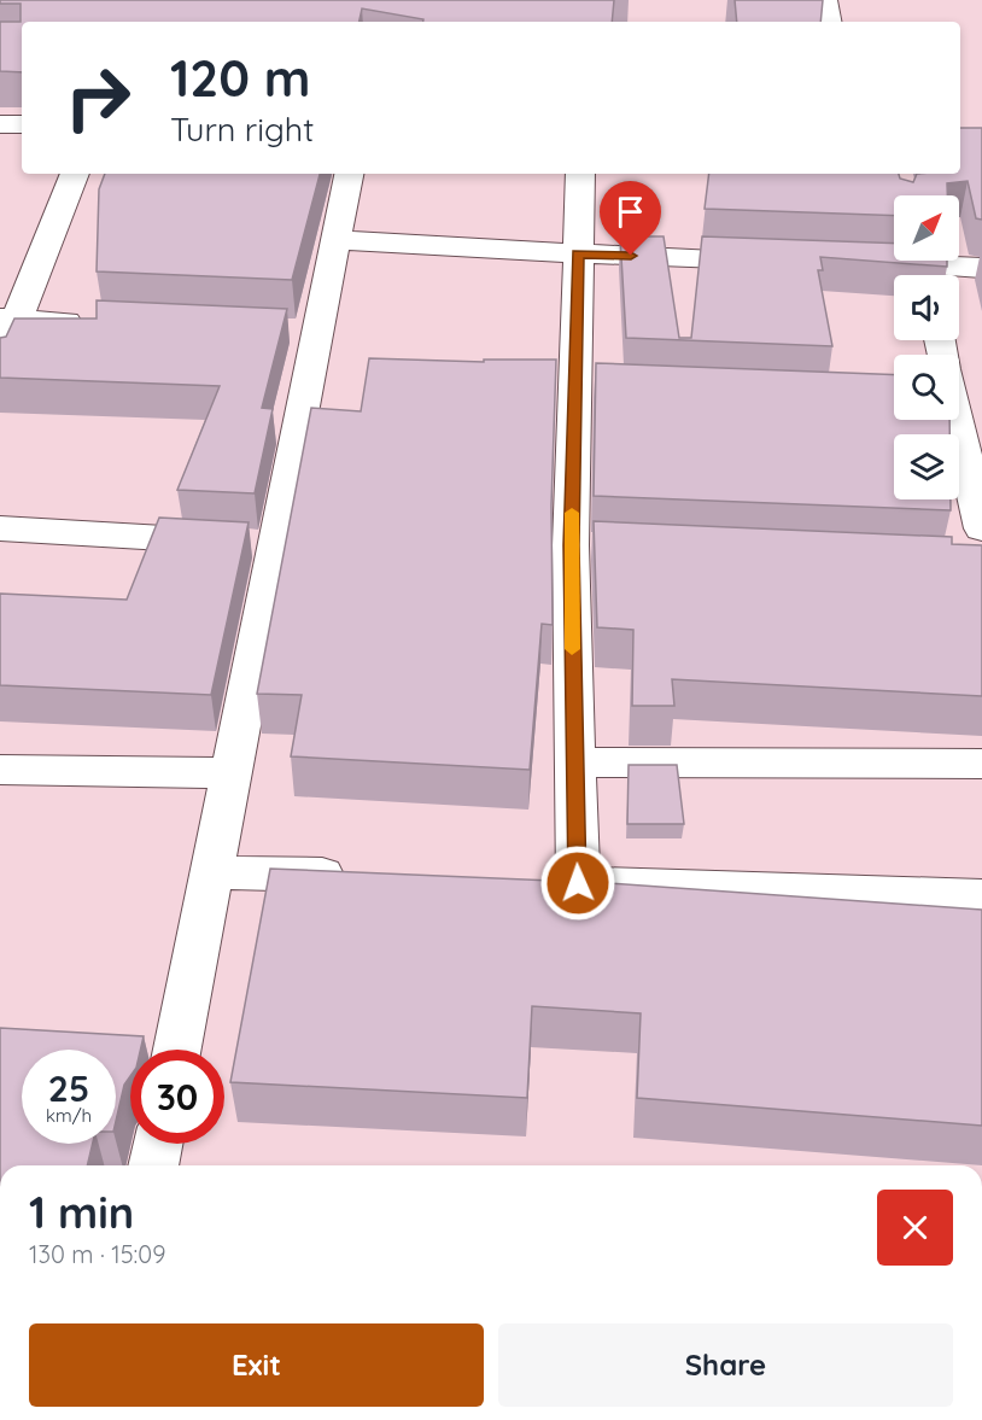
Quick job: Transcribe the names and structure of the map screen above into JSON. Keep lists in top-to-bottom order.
{
  "north": "top right",
  "page": {
    "turn": ["120 m", "Turn right"],
    "speed": "25 km/h",
    "limit": "30",
    "heading": ["1 min", "130 m · 15:09"],
    "buttons": ["Exit", "Share"]
  }
}
